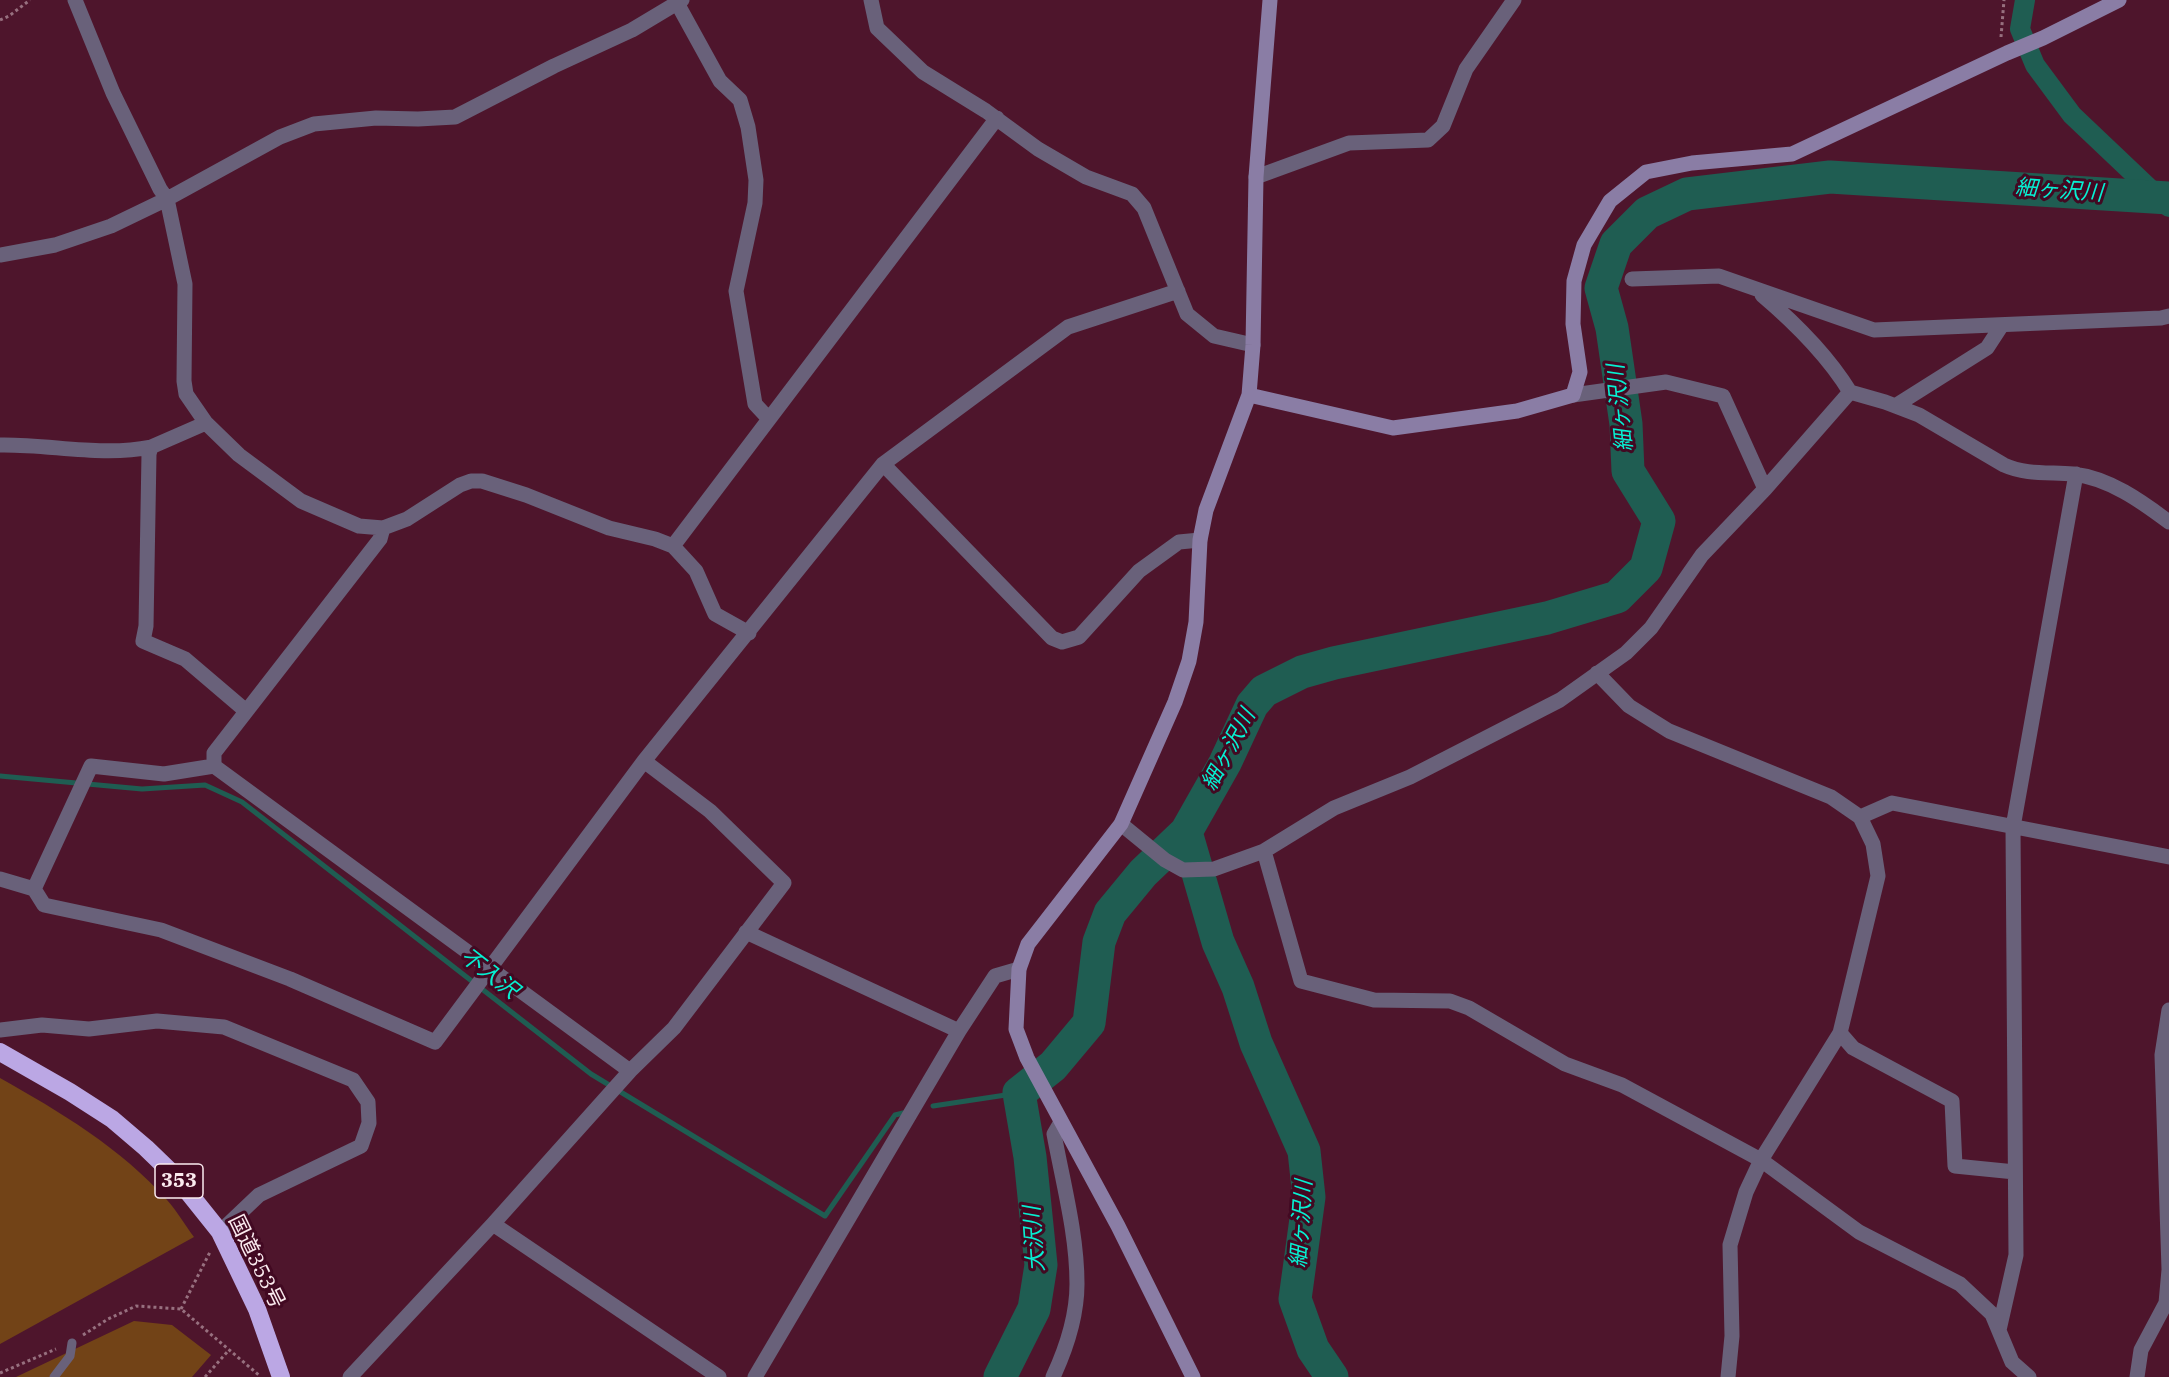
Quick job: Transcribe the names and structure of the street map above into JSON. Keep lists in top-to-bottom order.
{
  "streets": {
    "highway": ["353", "国道353号"]
  },
  "water": ["細ヶ沢川", "不入沢", "大沢川"]
}
